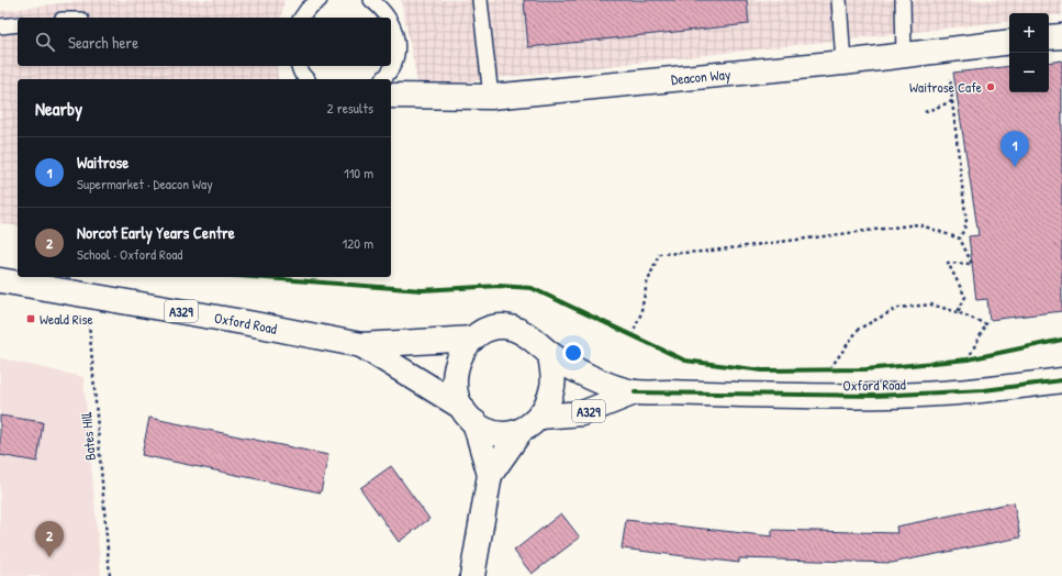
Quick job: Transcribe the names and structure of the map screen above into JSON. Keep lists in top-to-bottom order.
{
  "streets": {
    "main road": ["Deacon Way", "A329", "Oxford Road"],
    "path": ["Bates Hill"]
  },
  "crossings": [
    ["Oxford Road", "Bates Hill"]
  ],
  "places": {
    "other": ["Waitrose Cafe"],
    "transit": ["Weald Rise"]
  },
  "page": {
    "map_buttons": ["+", "−"],
    "search": "Search here",
    "heading": ["Nearby", "2 results"],
    "pins": ["1", "2"],
    "list": [
      {
        "mark": "1",
        "name": "Waitrose",
        "note": "Supermarket · Deacon Way",
        "value": "110 m"
      },
      {
        "mark": "2",
        "name": "Norcot Early Years Centre",
        "note": "School · Oxford Road",
        "value": "120 m"
      }
    ]
  }
}
